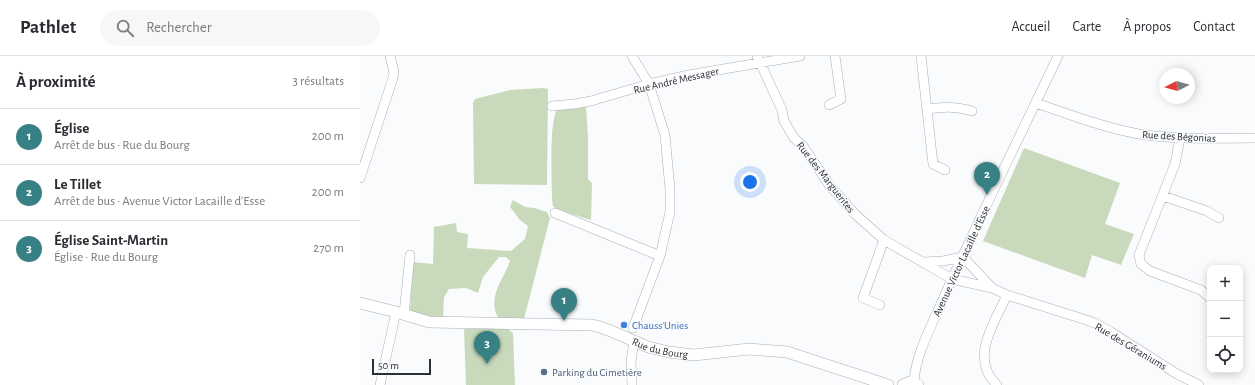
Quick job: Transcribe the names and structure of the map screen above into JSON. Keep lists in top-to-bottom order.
{
  "streets": {
    "street": [
      "Rue André Messager",
      "Rue des Bégonias",
      "Rue des Marguerites",
      "Avenue Victor Lacaille d'Esse",
      "Rue des Géraniums",
      "Rue du Bourg"
    ]
  },
  "crossings": [
    ["Rue André Messager", "Rue des Marguerites"],
    ["Rue des Bégonias", "Avenue Victor Lacaille d'Esse"],
    ["Rue des Marguerites", "Avenue Victor Lacaille d'Esse"],
    ["Rue des Marguerites", "Rue des Géraniums"],
    ["Avenue Victor Lacaille d'Esse", "Rue des Géraniums"]
  ],
  "places": ["Chauss'Unies", "Parking du Cimetière"],
  "scale_bar": "50 m",
  "north": "left",
  "page": {
    "header": "Pathlet",
    "search": "Rechercher",
    "nav": [
      "Accueil",
      "Carte",
      "À propos",
      "Contact"
    ],
    "heading": ["À proximité", "3 résultats"],
    "list": [
      {
        "mark": "1",
        "name": "Église",
        "note": "Arrêt de bus · Rue du Bourg",
        "value": "200 m"
      },
      {
        "mark": "2",
        "name": "Le Tillet",
        "note": "Arrêt de bus · Avenue Victor Lacaille d'Esse",
        "value": "200 m"
      },
      {
        "mark": "3",
        "name": "Église Saint-Martin",
        "note": "Église · Rue du Bourg",
        "value": "270 m"
      }
    ],
    "pins": ["2", "1", "3"],
    "map_buttons": ["+", "−"],
    "scale": "50 m"
  }
}
